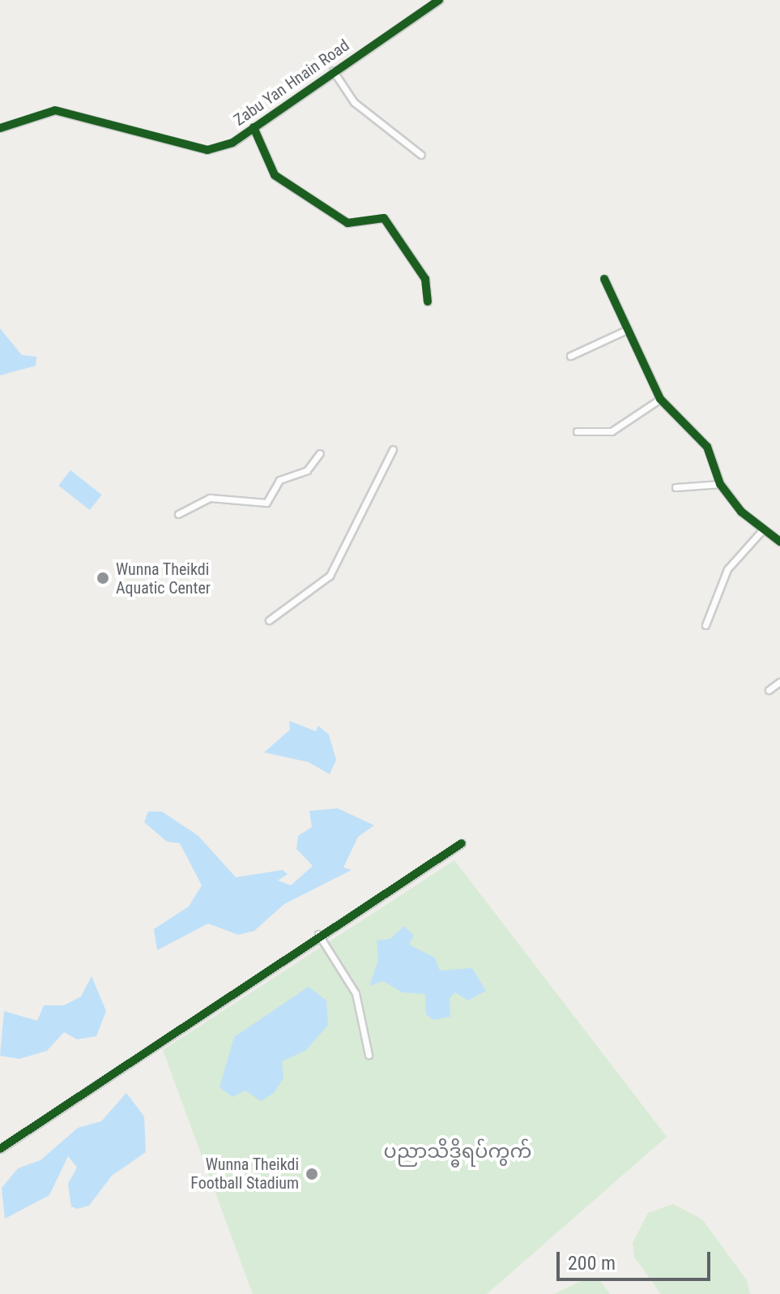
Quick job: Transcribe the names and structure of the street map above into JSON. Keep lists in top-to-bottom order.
{
  "streets": {
    "street": ["Zabu Yan Hnain Road"]
  },
  "districts": ["ပညာသိဒ္ဓိရပ်ကွက်"],
  "places": ["Wunna Theikdi Aquatic Center", "Wunna Theikdi Football Stadium"],
  "scale_bar": "200 m"
}
